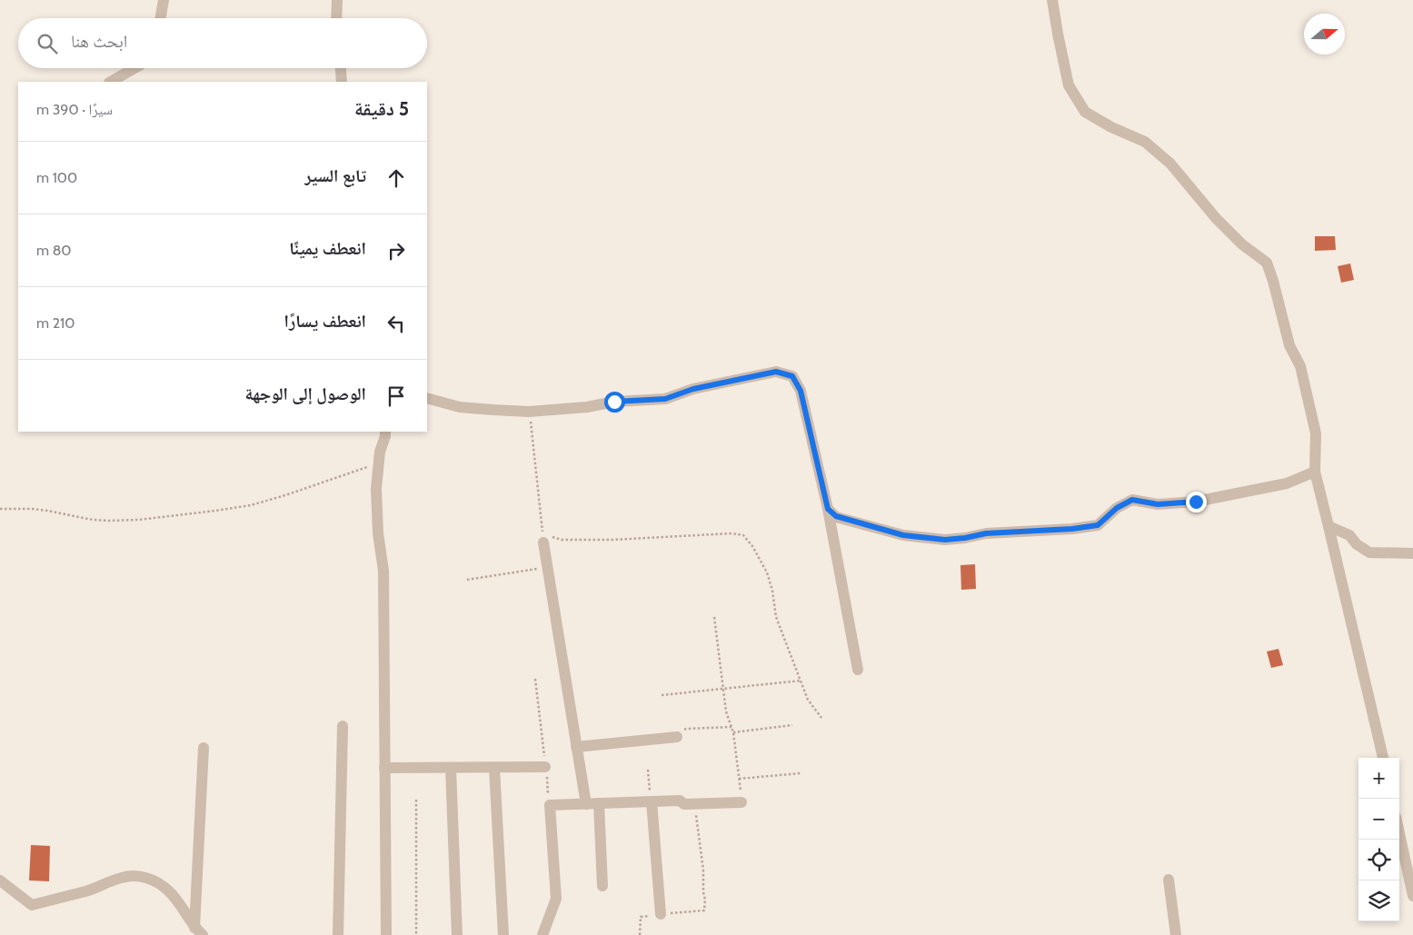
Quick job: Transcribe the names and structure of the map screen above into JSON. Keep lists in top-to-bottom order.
{
  "north": "right",
  "page": {
    "search": "ابحث هنا",
    "heading": ["5 دقيقة", "سيرًا · 390 m"],
    "list": [
      ["تابع السير", "100 m"],
      ["انعطف يمينًا", "80 m"],
      ["انعطف يسارًا", "210 m"],
      "الوصول إلى الوجهة"
    ],
    "map_buttons": ["+", "−"]
  }
}
